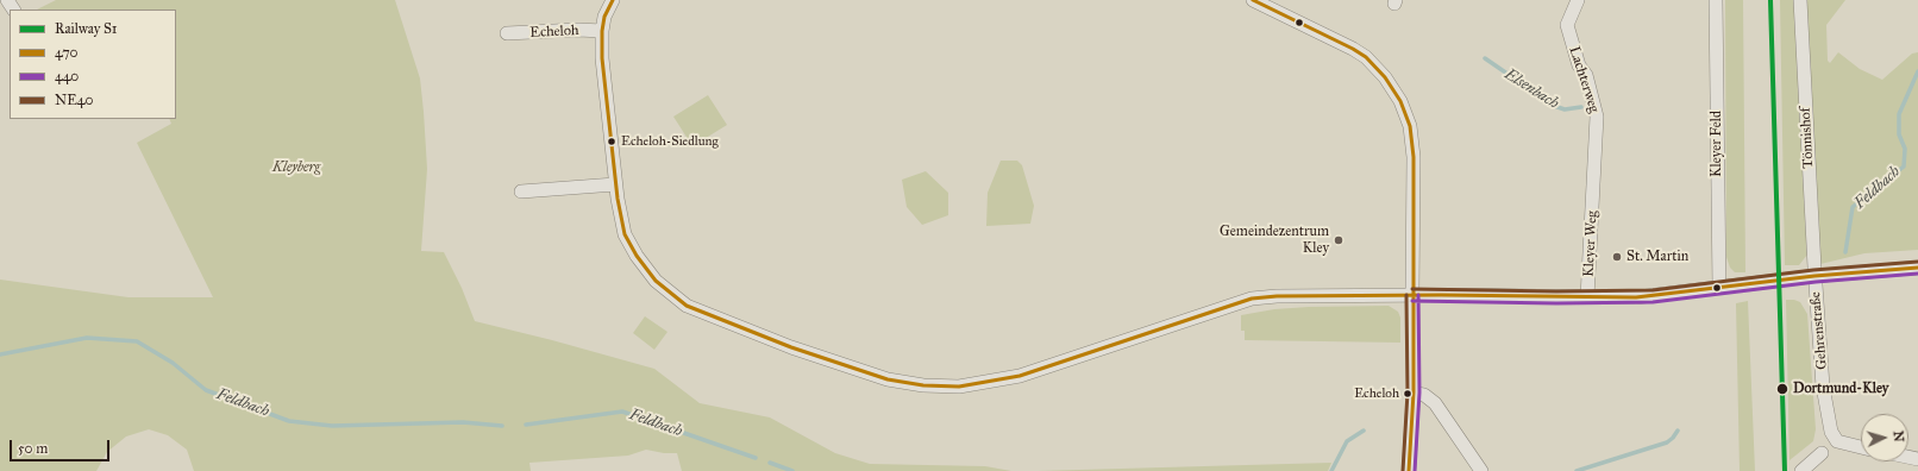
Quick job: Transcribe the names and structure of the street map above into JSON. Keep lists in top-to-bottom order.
{
  "streets": {
    "street": [
      "Echeloh",
      "Lachterweg",
      "Tönnishof",
      "Kleyer Feld",
      "Kleyer Weg",
      "Gehrenstraße"
    ]
  },
  "crossings": [
    ["Lachterweg", "Kleyer Weg"],
    ["Tönnishof", "Kleyer Weg"],
    ["Tönnishof", "Gehrenstraße"],
    ["Kleyer Feld", "Kleyer Weg"],
    ["Kleyer Weg", "Gehrenstraße"]
  ],
  "water": ["Elsenbach", "Feldbach"],
  "parks": ["Kleyberg"],
  "places": [
    "Echeloh-Siedlung",
    "Gemeindezentrum Kley",
    "St. Martin",
    "Dortmund-Kley",
    "Echeloh"
  ],
  "lines": [
    "rail line S1",
    "transit line 470",
    "transit line NE40",
    "transit line 440"
  ],
  "legend": [
    "Railway S1",
    "470",
    "440",
    "NE40"
  ],
  "scale_bar": "50 m",
  "north": "right"
}
